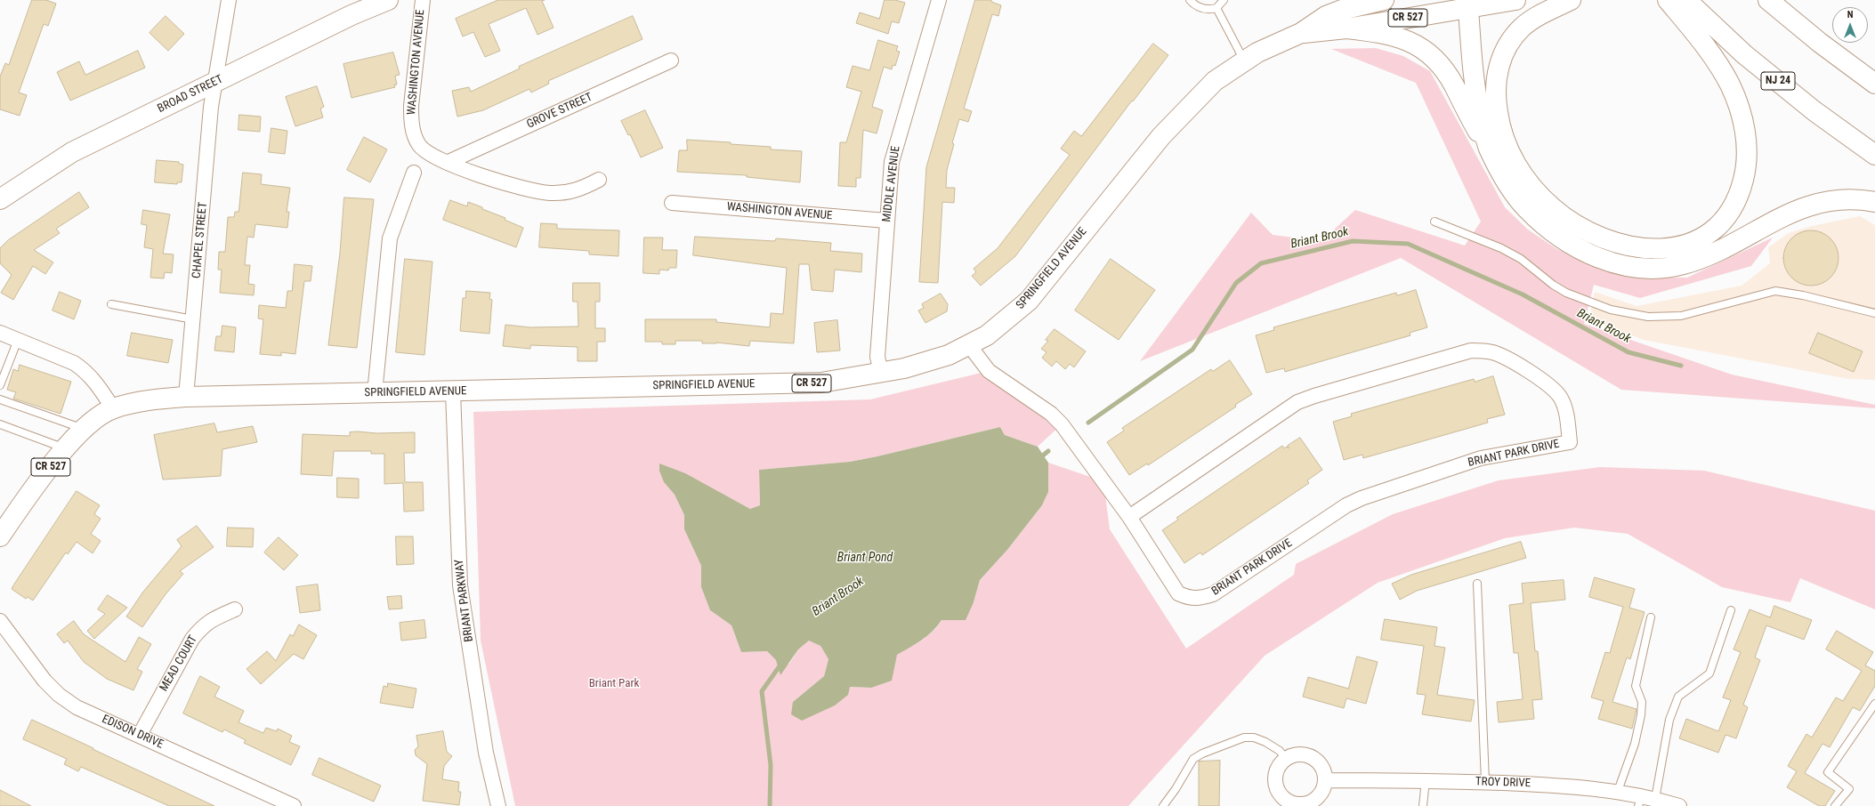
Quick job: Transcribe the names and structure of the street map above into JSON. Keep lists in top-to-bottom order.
{
  "streets": {
    "main road": [
      "CR 527",
      "NJ 24",
      "BROAD STREET",
      "SPRINGFIELD AVENUE"
    ],
    "street": [
      "WASHINGTON AVENUE",
      "GROVE STREET",
      "MIDDLE AVENUE",
      "CHAPEL STREET",
      "BRIANT PARK DRIVE",
      "BRIANT PARKWAY",
      "MEAD COURT",
      "EDISON DRIVE",
      "TROY DRIVE"
    ]
  },
  "crossings": [
    ["CR 527", "SPRINGFIELD AVENUE"],
    ["WASHINGTON AVENUE", "GROVE STREET"],
    ["WASHINGTON AVENUE", "MIDDLE AVENUE"],
    ["BROAD STREET", "CHAPEL STREET"],
    ["MIDDLE AVENUE", "SPRINGFIELD AVENUE"],
    ["CHAPEL STREET", "SPRINGFIELD AVENUE"],
    ["SPRINGFIELD AVENUE", "BRIANT PARK DRIVE"],
    ["SPRINGFIELD AVENUE", "BRIANT PARKWAY"],
    ["MEAD COURT", "EDISON DRIVE"]
  ],
  "water": ["Briant Brook", "Briant Pond"],
  "parks": ["Briant Park"],
  "north": "top"
}
